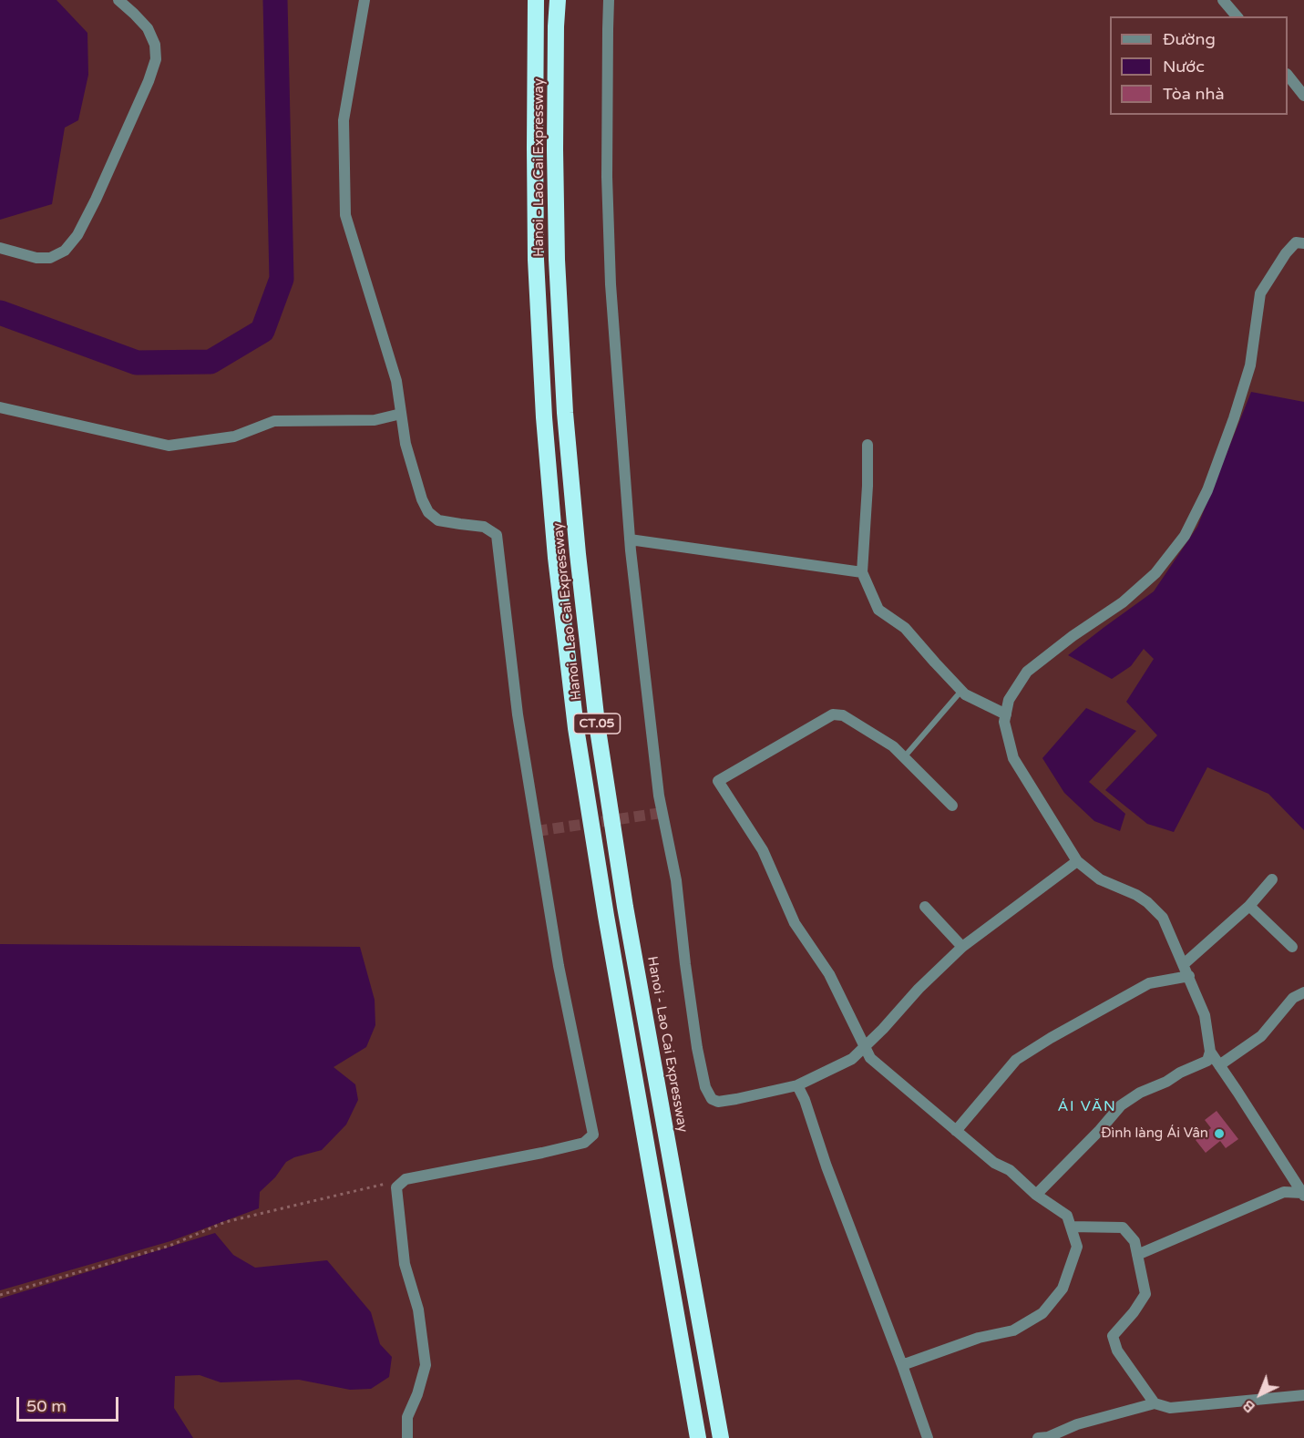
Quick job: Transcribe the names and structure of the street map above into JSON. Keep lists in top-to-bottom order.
{
  "streets": {
    "highway": ["Hanoi - Lao Cai Expressway", "CT.05"]
  },
  "districts": ["ÁI VĂN"],
  "places": ["Đình làng Ái Vân"],
  "legend": ["Đường", "Nước", "Tòa nhà"],
  "scale_bar": "50 m",
  "north": "bottom left"
}
